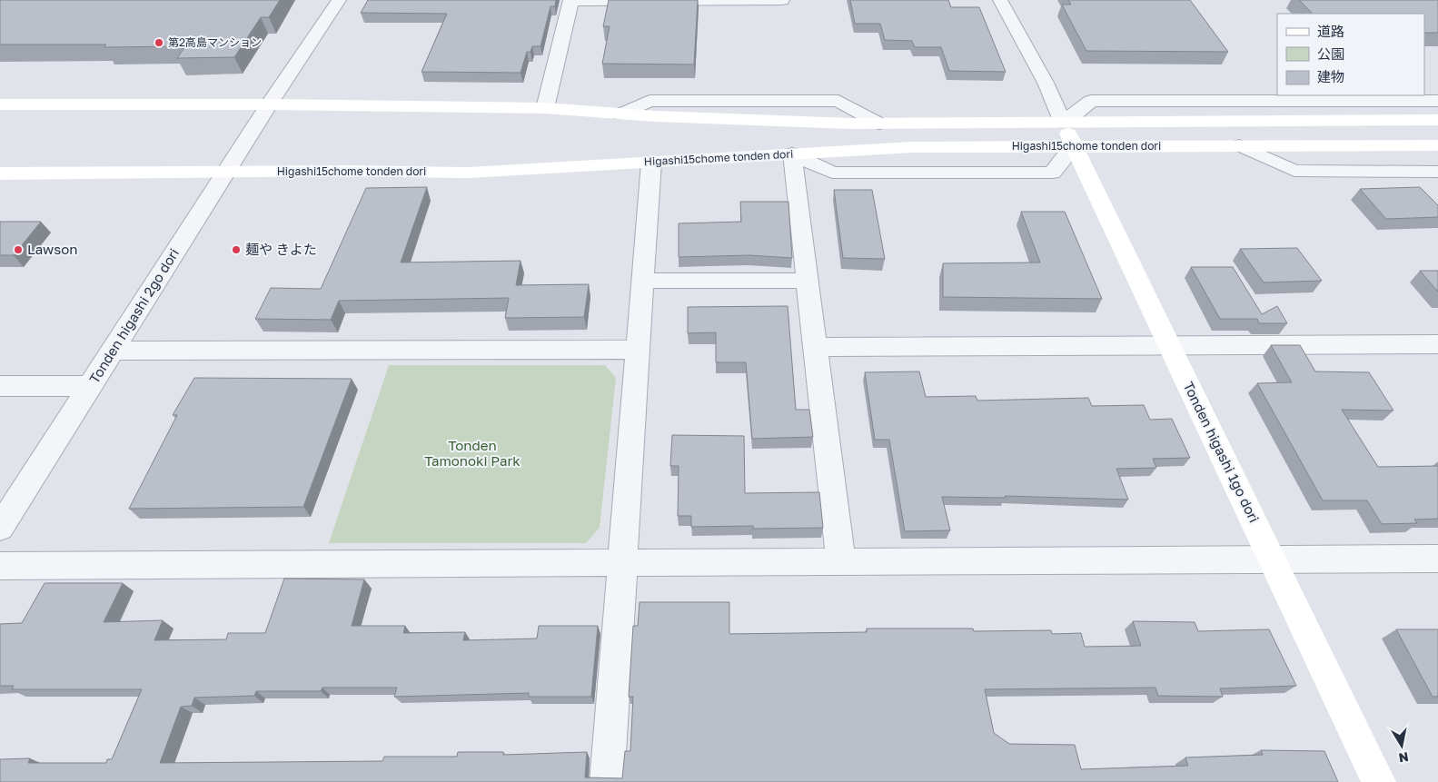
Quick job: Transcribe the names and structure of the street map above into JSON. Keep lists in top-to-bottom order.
{
  "streets": {
    "street": ["Higashi15chome tonden dori", "Tonden higashi 2go dori", "Tonden higashi 1go dori"]
  },
  "crossings": [
    ["Higashi15chome tonden dori", "Tonden higashi 2go dori"],
    ["Higashi15chome tonden dori", "Tonden higashi 1go dori"]
  ],
  "parks": ["Tonden Tamonoki Park"],
  "places": ["第2高島マンション", "Lawson", "麺や きよた"],
  "legend": ["道路", "公園", "建物"],
  "north": "bottom"
}
